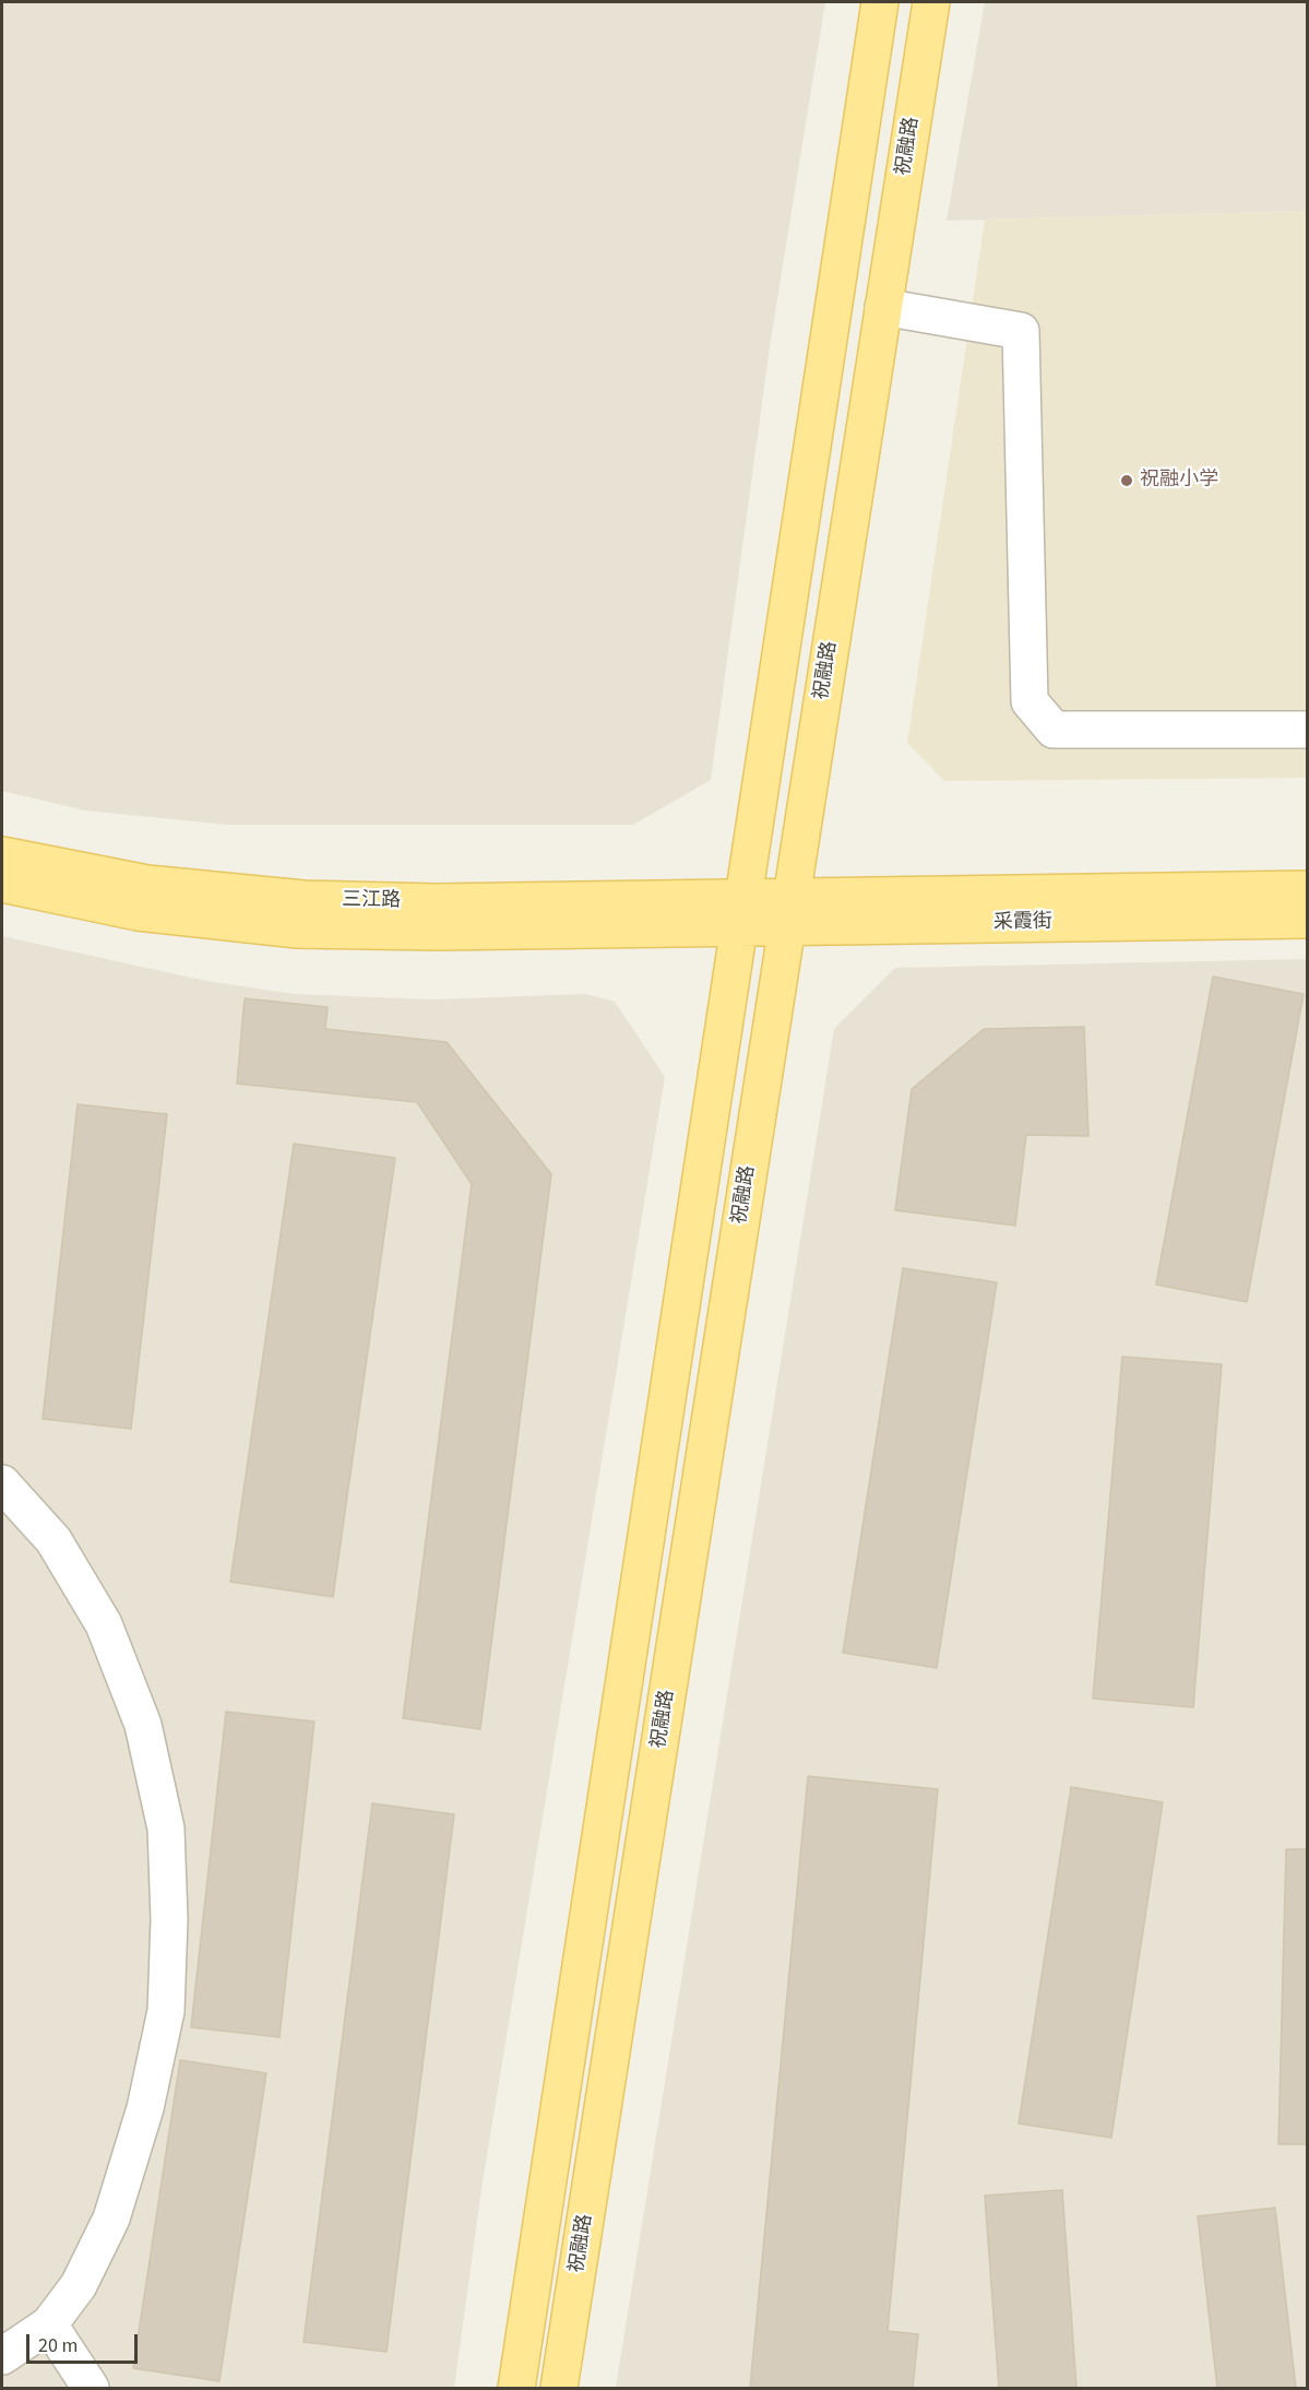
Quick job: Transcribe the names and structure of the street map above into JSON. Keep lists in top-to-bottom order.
{
  "streets": {
    "main road": ["祝融路", "三江路", "采霞街"]
  },
  "crossings": [
    ["祝融路", "采霞街"],
    ["三江路", "采霞街"]
  ],
  "places": ["祝融小学"],
  "scale_bar": "20 m"
}
